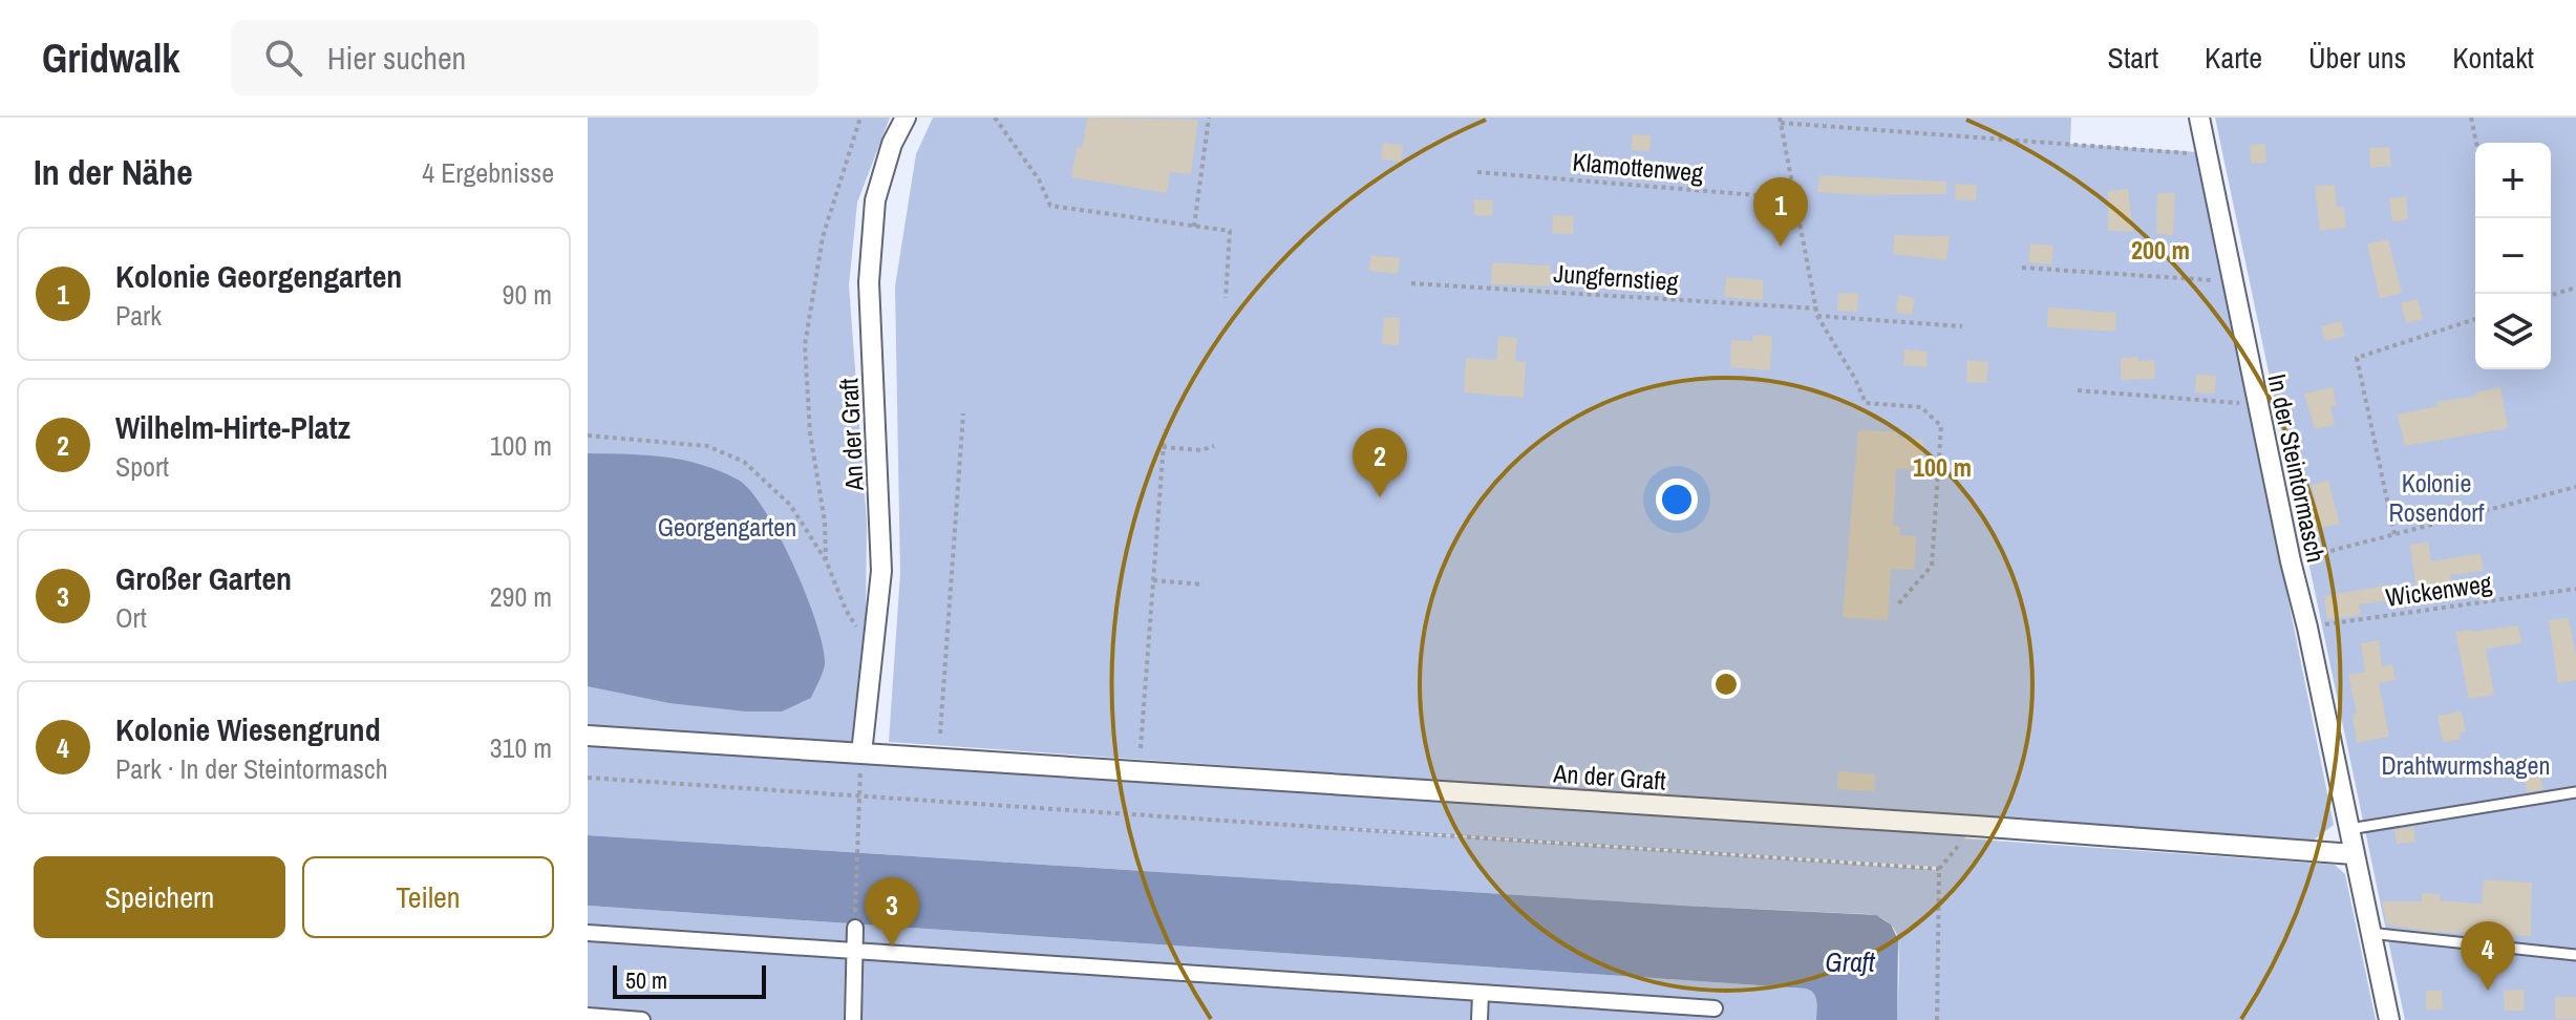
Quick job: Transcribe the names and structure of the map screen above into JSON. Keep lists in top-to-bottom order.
{
  "streets": {
    "street": ["An der Graft", "In der Steintormasch"],
    "path": ["Klamottenweg", "Jungfernstieg", "Wickenweg"]
  },
  "crossings": [
    ["An der Graft", "In der Steintormasch"],
    ["In der Steintormasch", "Wickenweg"]
  ],
  "water": ["Graft"],
  "parks": ["Kolonie Rosendorf", "Georgengarten", "Drahtwurmshagen"],
  "scale_bar": "50 m",
  "page": {
    "header": "Gridwalk",
    "search": "Hier suchen",
    "nav": [
      "Start",
      "Karte",
      "Über uns",
      "Kontakt"
    ],
    "heading": ["In der Nähe", "4 Ergebnisse"],
    "map_buttons": ["+", "−"],
    "pins": [
      "1",
      "2",
      "3",
      "4"
    ],
    "list": [
      {
        "mark": "1",
        "name": "Kolonie Georgengarten",
        "note": "Park",
        "value": "90 m"
      },
      {
        "mark": "2",
        "name": "Wilhelm-Hirte-Platz",
        "note": "Sport",
        "value": "100 m"
      },
      {
        "mark": "3",
        "name": "Großer Garten",
        "note": "Ort",
        "value": "290 m"
      },
      {
        "mark": "4",
        "name": "Kolonie Wiesengrund",
        "note": "Park · In der Steintormasch",
        "value": "310 m"
      }
    ],
    "buttons": ["Speichern", "Teilen"],
    "scale": "50 m"
  },
  "rings": ["200 m", "100 m"]
}
